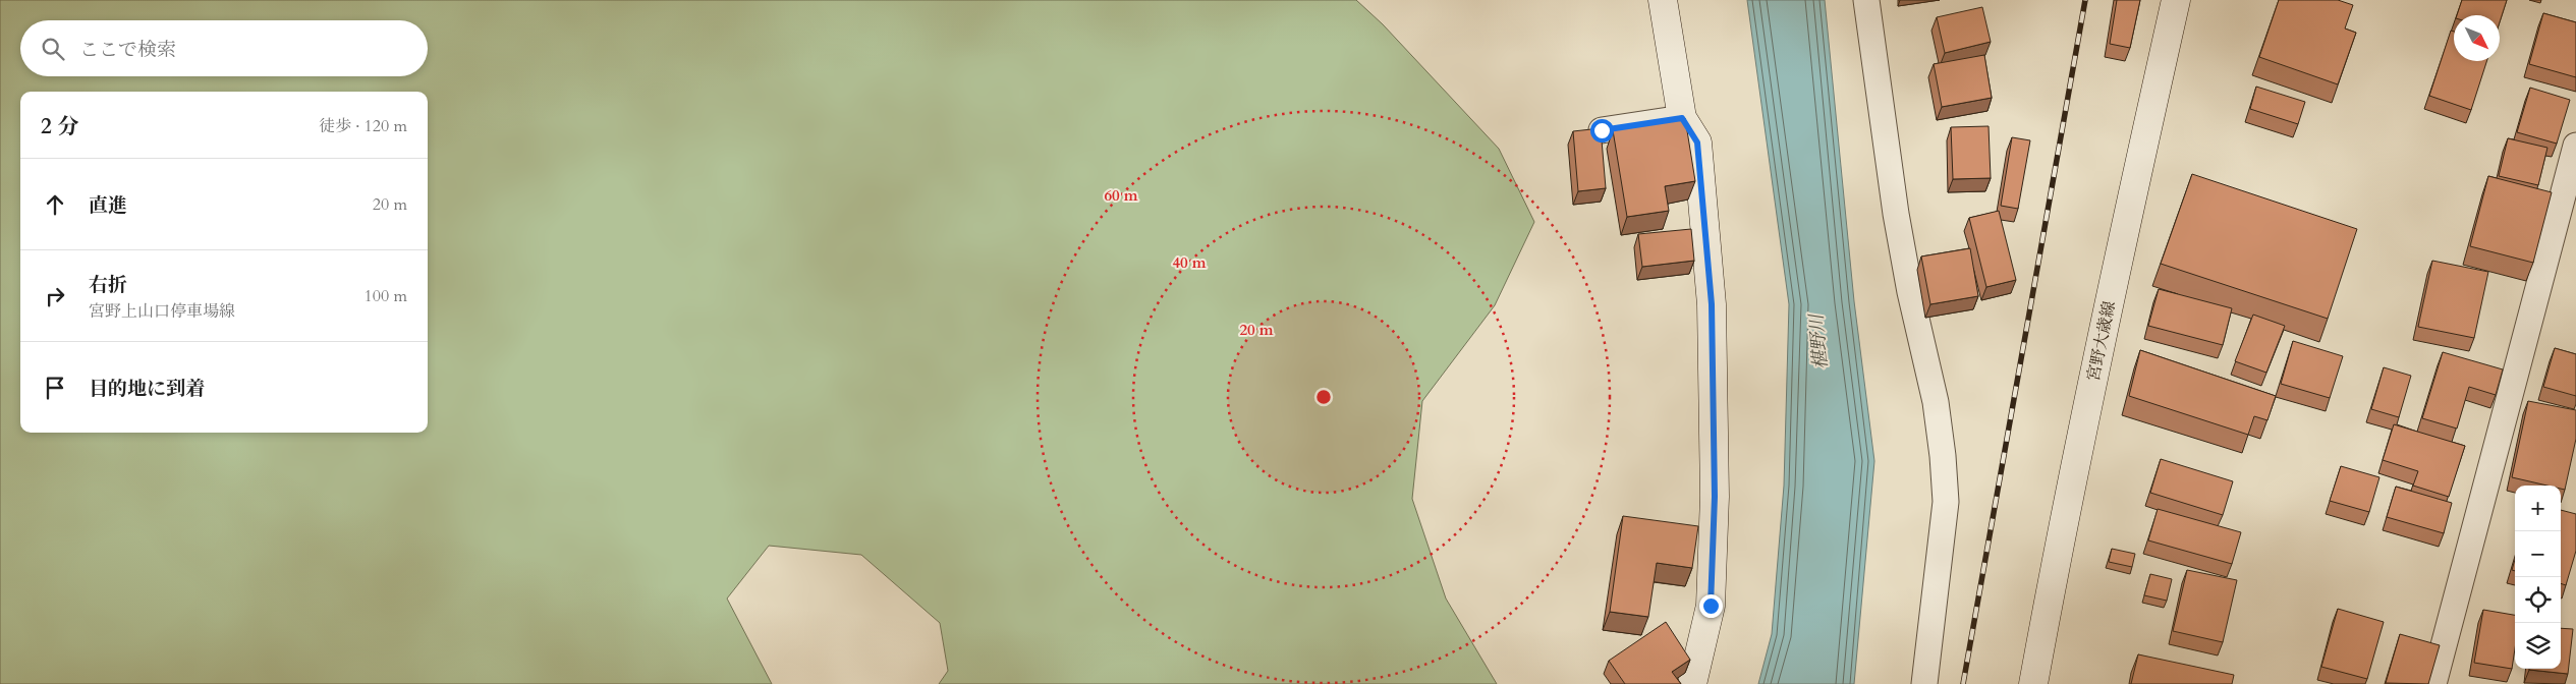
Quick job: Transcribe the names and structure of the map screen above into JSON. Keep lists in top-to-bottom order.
{
  "streets": {
    "main road": ["宮野大歳線"]
  },
  "water": ["椹野川"],
  "north": "bottom right",
  "page": {
    "search": "ここで検索",
    "heading": ["2 分", "徒歩 · 120 m"],
    "list": [
      ["直進", "20 m"],
      ["右折", "宮野上山口停車場線", "100 m"],
      "目的地に到着"
    ],
    "map_buttons": ["+", "−"]
  },
  "rings": ["60 m", "40 m", "20 m"]
}
